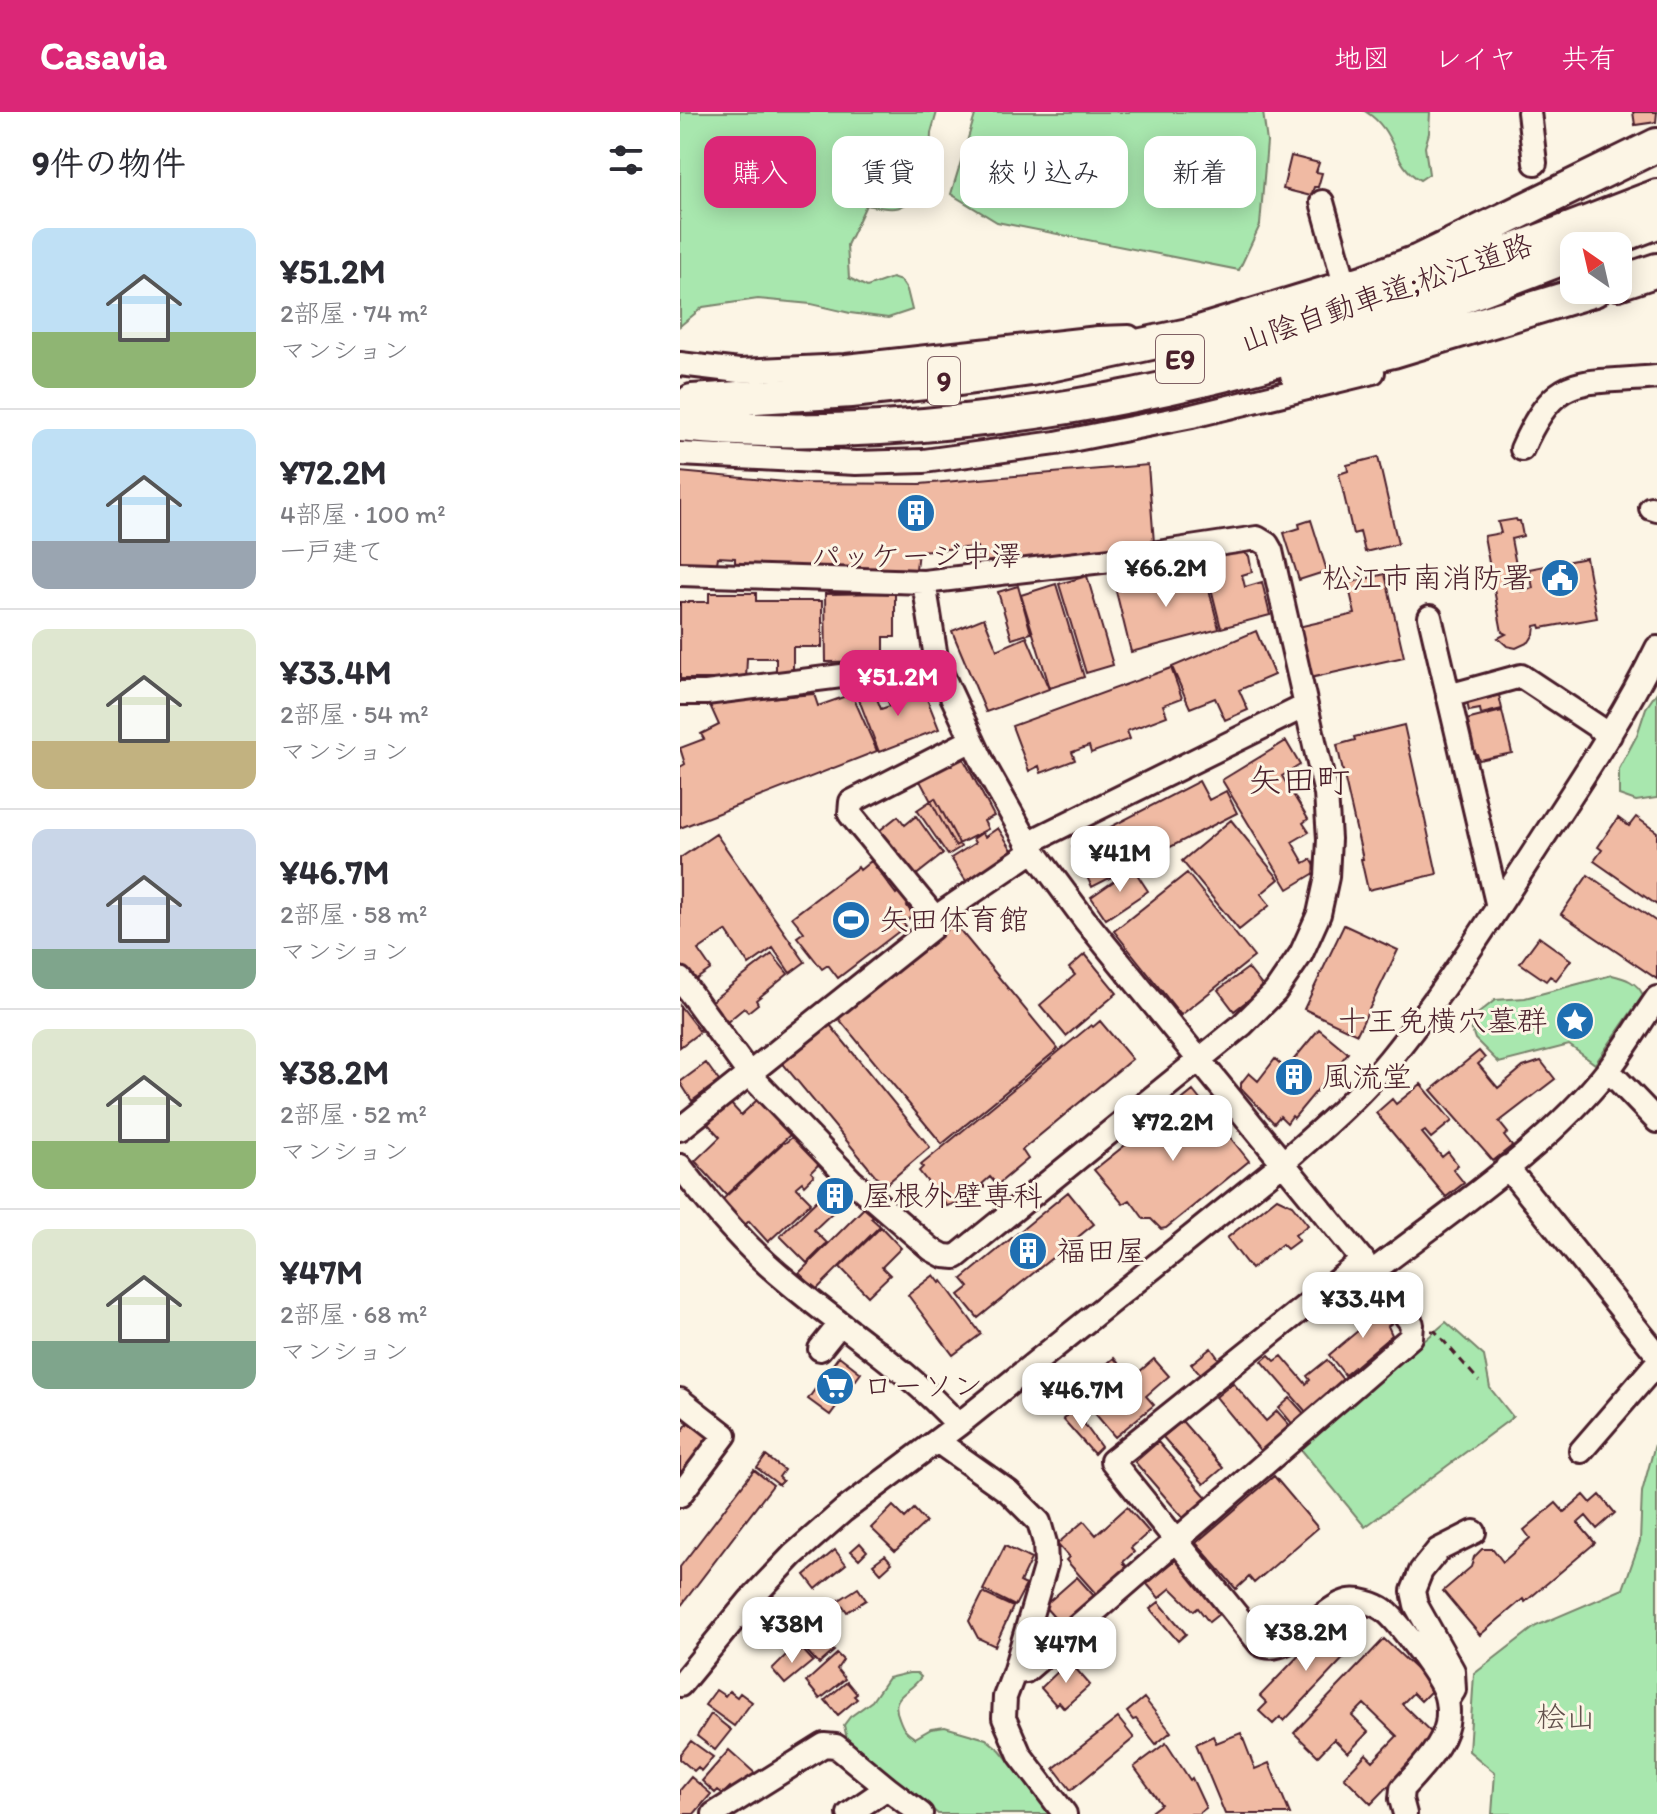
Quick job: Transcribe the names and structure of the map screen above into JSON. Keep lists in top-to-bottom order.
{
  "streets": {
    "highway": ["山陰自動車道;松江道路", "E9", "9"]
  },
  "crossings": [
    ["山陰自動車道;松江道路", "9"]
  ],
  "districts": ["矢田町"],
  "parks": ["桧山"],
  "places": {
    "building": [
      "パッケージ中澤",
      "風流堂",
      "屋根外壁専科",
      "福田屋"
    ],
    "public building": ["松江市南消防署"],
    "sports": ["矢田体育館"],
    "place": ["十王免横穴墓群"],
    "supermarket": ["ローソン"]
  },
  "north": "top left",
  "page": {
    "header": "Casavia",
    "nav": ["地図", "レイヤ", "共有"],
    "heading": "9件の物件",
    "chip": [
      "購入",
      "賃貸",
      "絞り込み",
      "新着"
    ],
    "list": [
      {
        "name": "¥51.2M",
        "note": "2部屋 · 74 m² · マンション"
      },
      {
        "name": "¥72.2M",
        "note": "4部屋 · 100 m² · 一戸建て"
      },
      {
        "name": "¥33.4M",
        "note": "2部屋 · 54 m² · マンション"
      },
      {
        "name": "¥46.7M",
        "note": "2部屋 · 58 m² · マンション"
      },
      {
        "name": "¥38.2M",
        "note": "2部屋 · 52 m² · マンション"
      },
      {
        "name": "¥47M",
        "note": "2部屋 · 68 m² · マンション"
      }
    ],
    "price": [
      "¥66.2M",
      "¥51.2M",
      "¥41M",
      "¥72.2M",
      "¥33.4M",
      "¥46.7M",
      "¥38M",
      "¥38.2M",
      "¥47M"
    ]
  }
}
